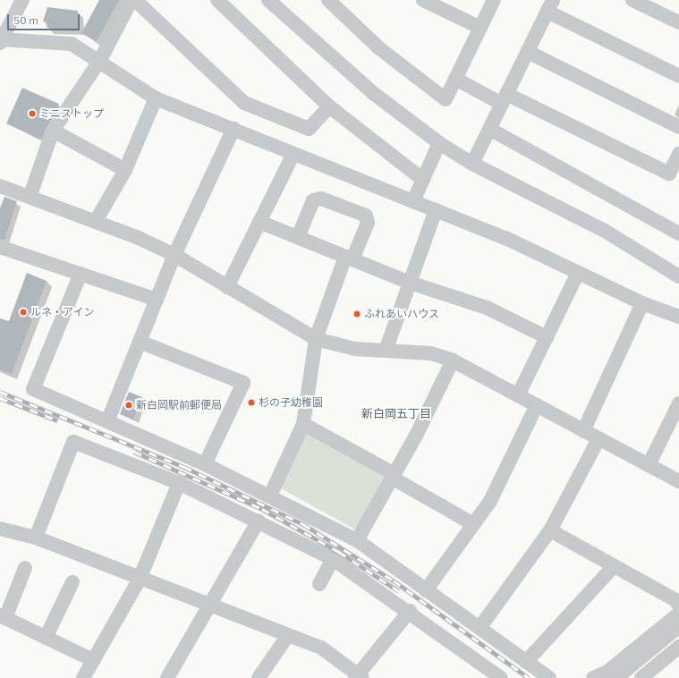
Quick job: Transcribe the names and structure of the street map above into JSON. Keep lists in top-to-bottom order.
{
  "districts": ["新白岡五丁目"],
  "places": [
    "ミニストップ",
    "ルネ・アイン",
    "ふれあいハウス",
    "杉の子幼稚園",
    "新白岡駅前郵便局"
  ],
  "scale_bar": "50 m"
}
